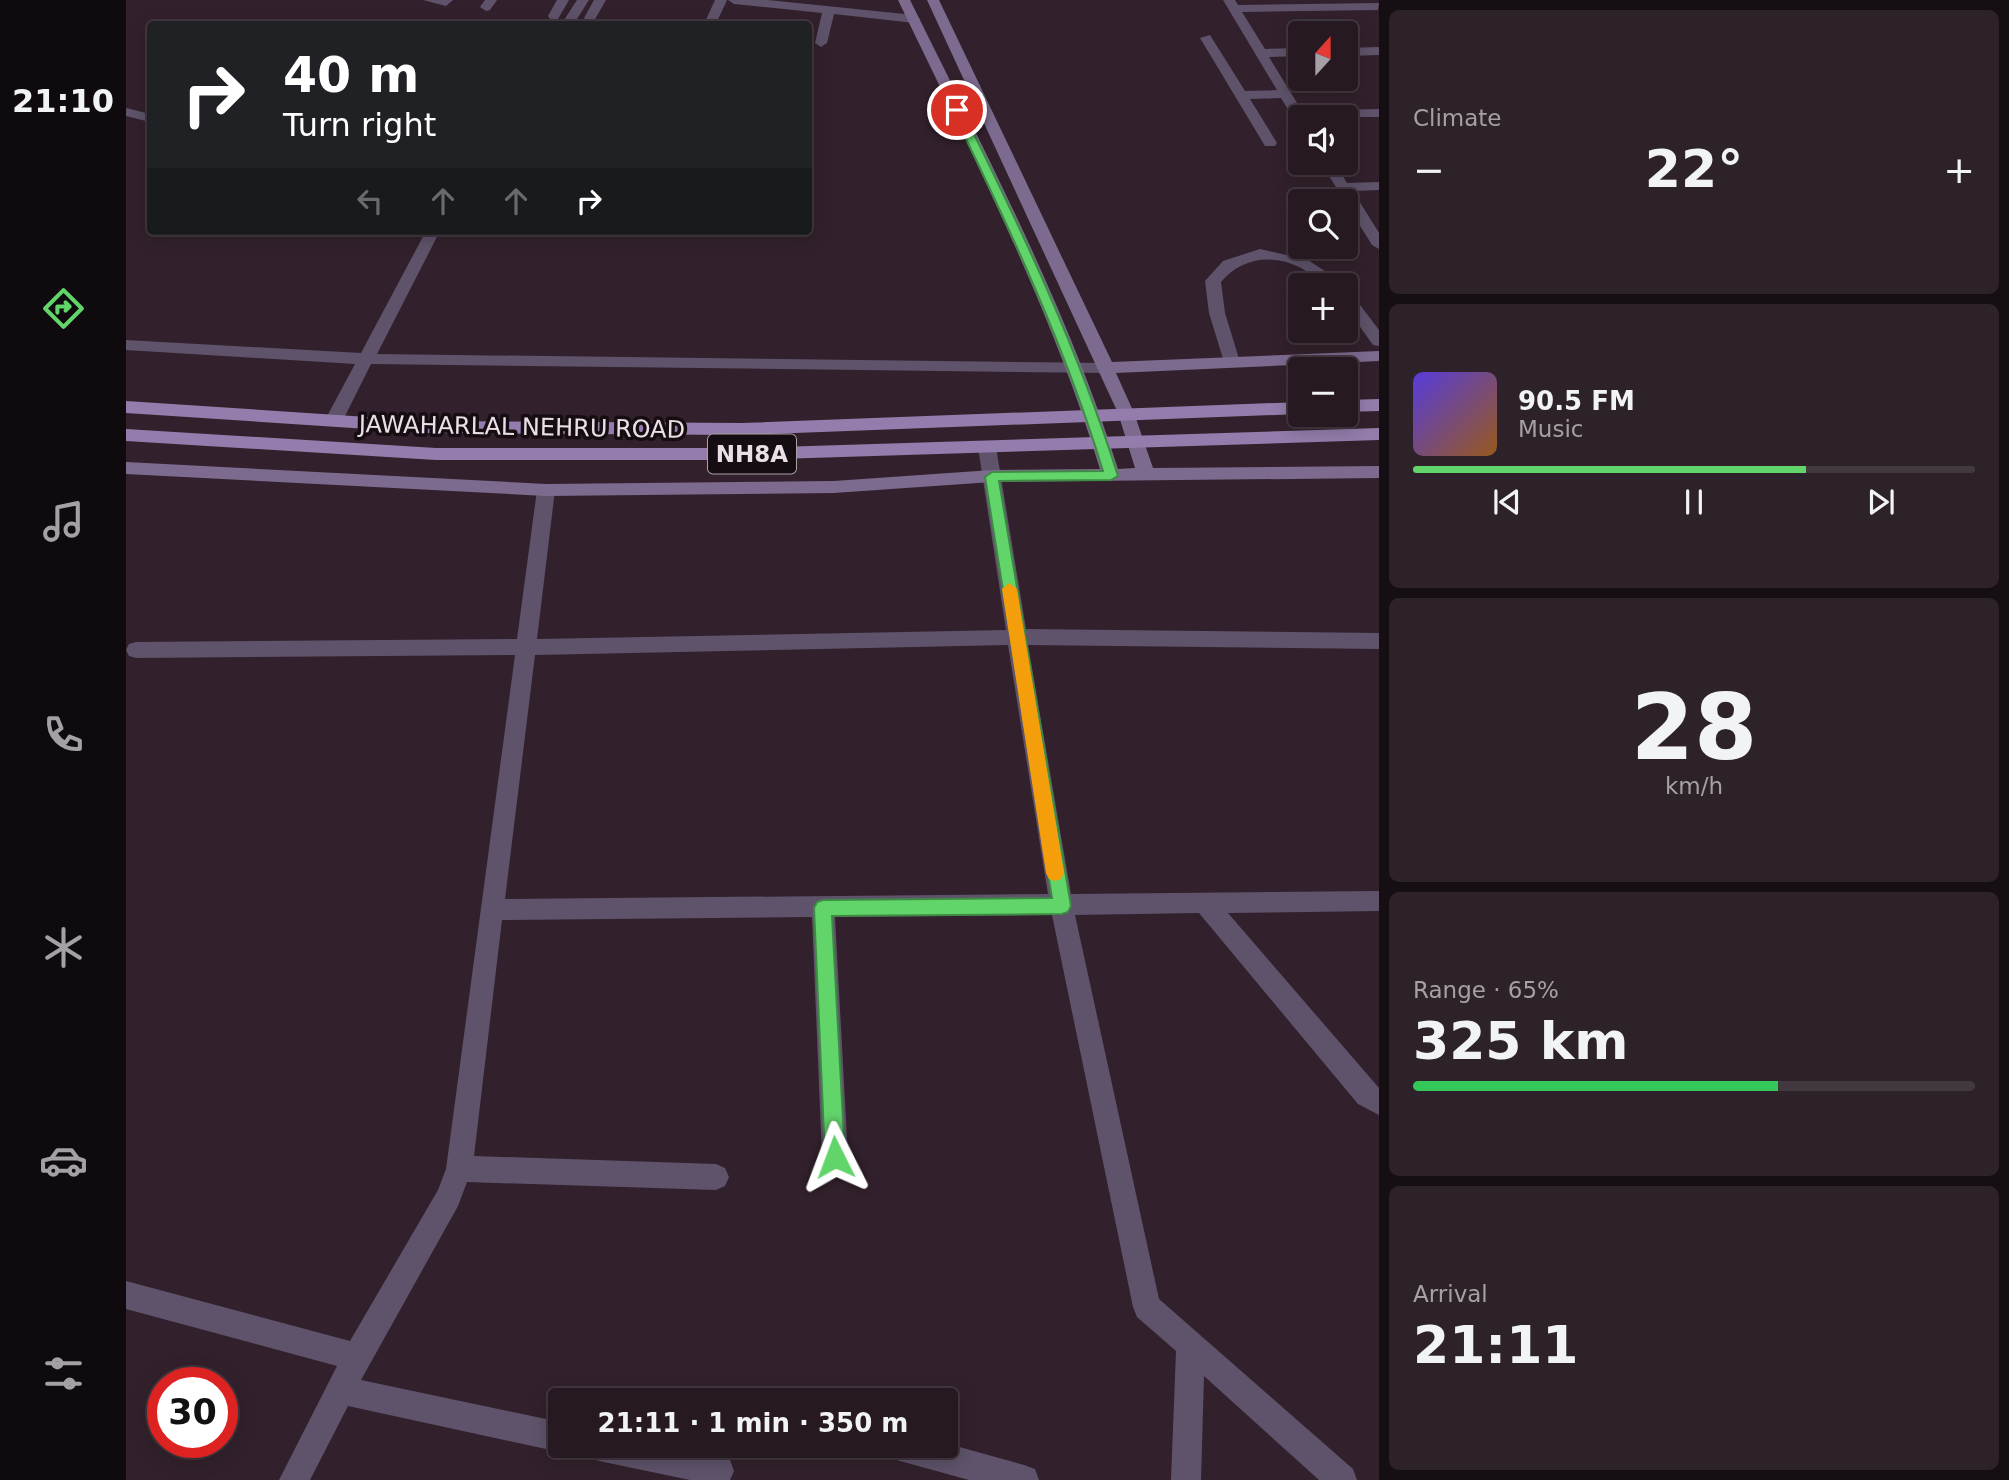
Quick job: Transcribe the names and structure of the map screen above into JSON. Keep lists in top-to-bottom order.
{
  "streets": {
    "main road": ["JAWAHARLAL NEHRU ROAD", "NH8A"]
  },
  "north": "top",
  "page": {
    "tabs": "21:10",
    "tile": [
      "Climate",
      ["28", "km/h"],
      ["Range · 65%", "325 km"],
      ["Arrival", "21:11"]
    ],
    "map_buttons": ["+", "−"],
    "turn": ["40 m", "Turn right"],
    "heat": ["−", "22°", "+"],
    "song": ["90.5 FM", "Music"],
    "limit": "30",
    "trip": "21:11 · 1 min · 350 m"
  }
}
